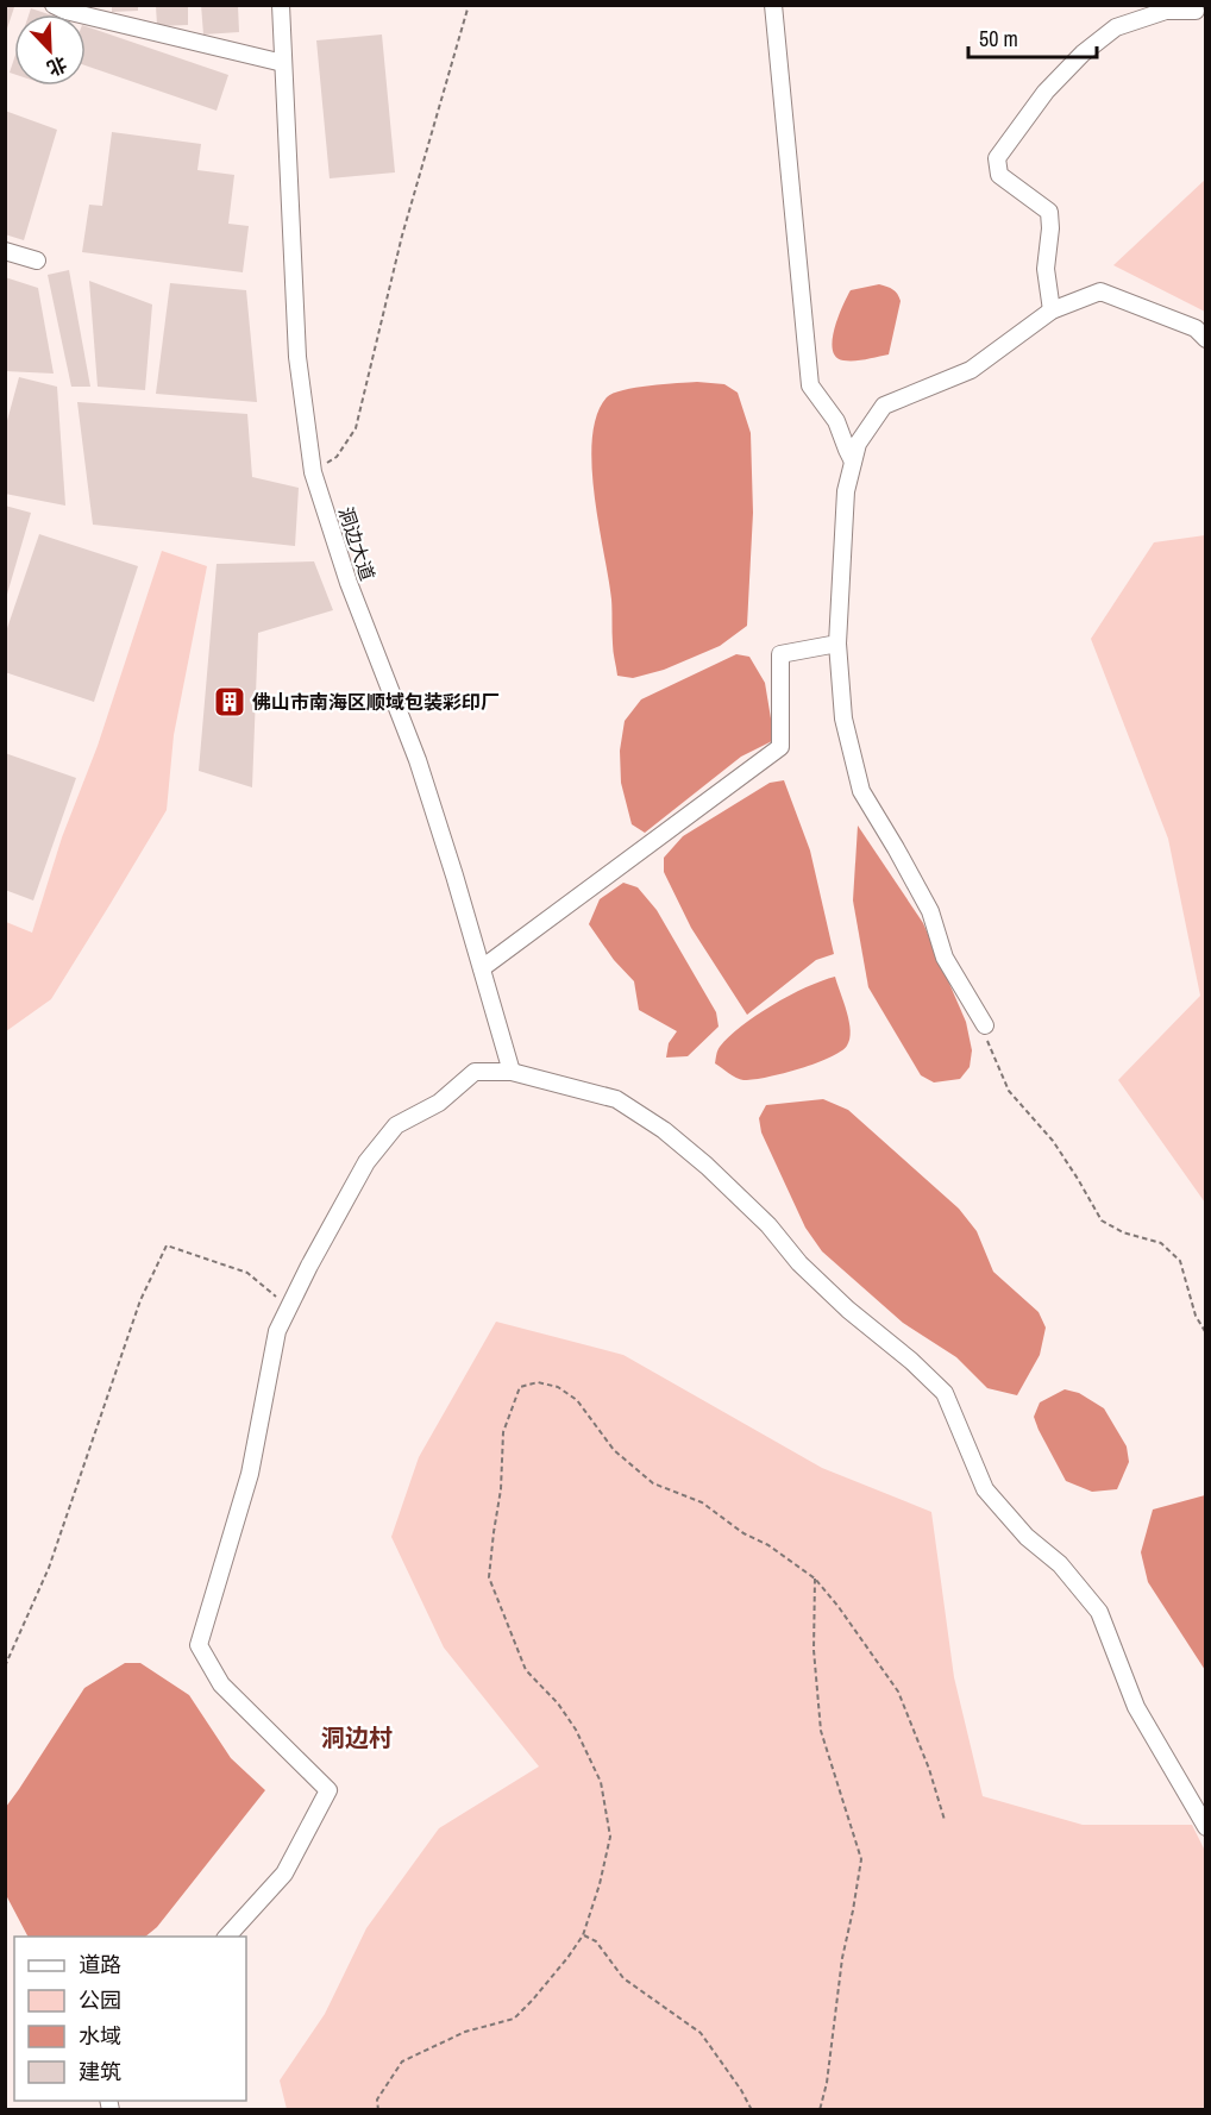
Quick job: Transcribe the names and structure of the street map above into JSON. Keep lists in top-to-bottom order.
{
  "streets": {
    "street": ["洞边大道"]
  },
  "districts": ["洞边村"],
  "places": {
    "building": ["佛山市南海区顺域包装彩印厂"]
  },
  "legend": [
    "道路",
    "公园",
    "水域",
    "建筑"
  ],
  "scale_bar": "50 m",
  "north": "bottom right"
}
